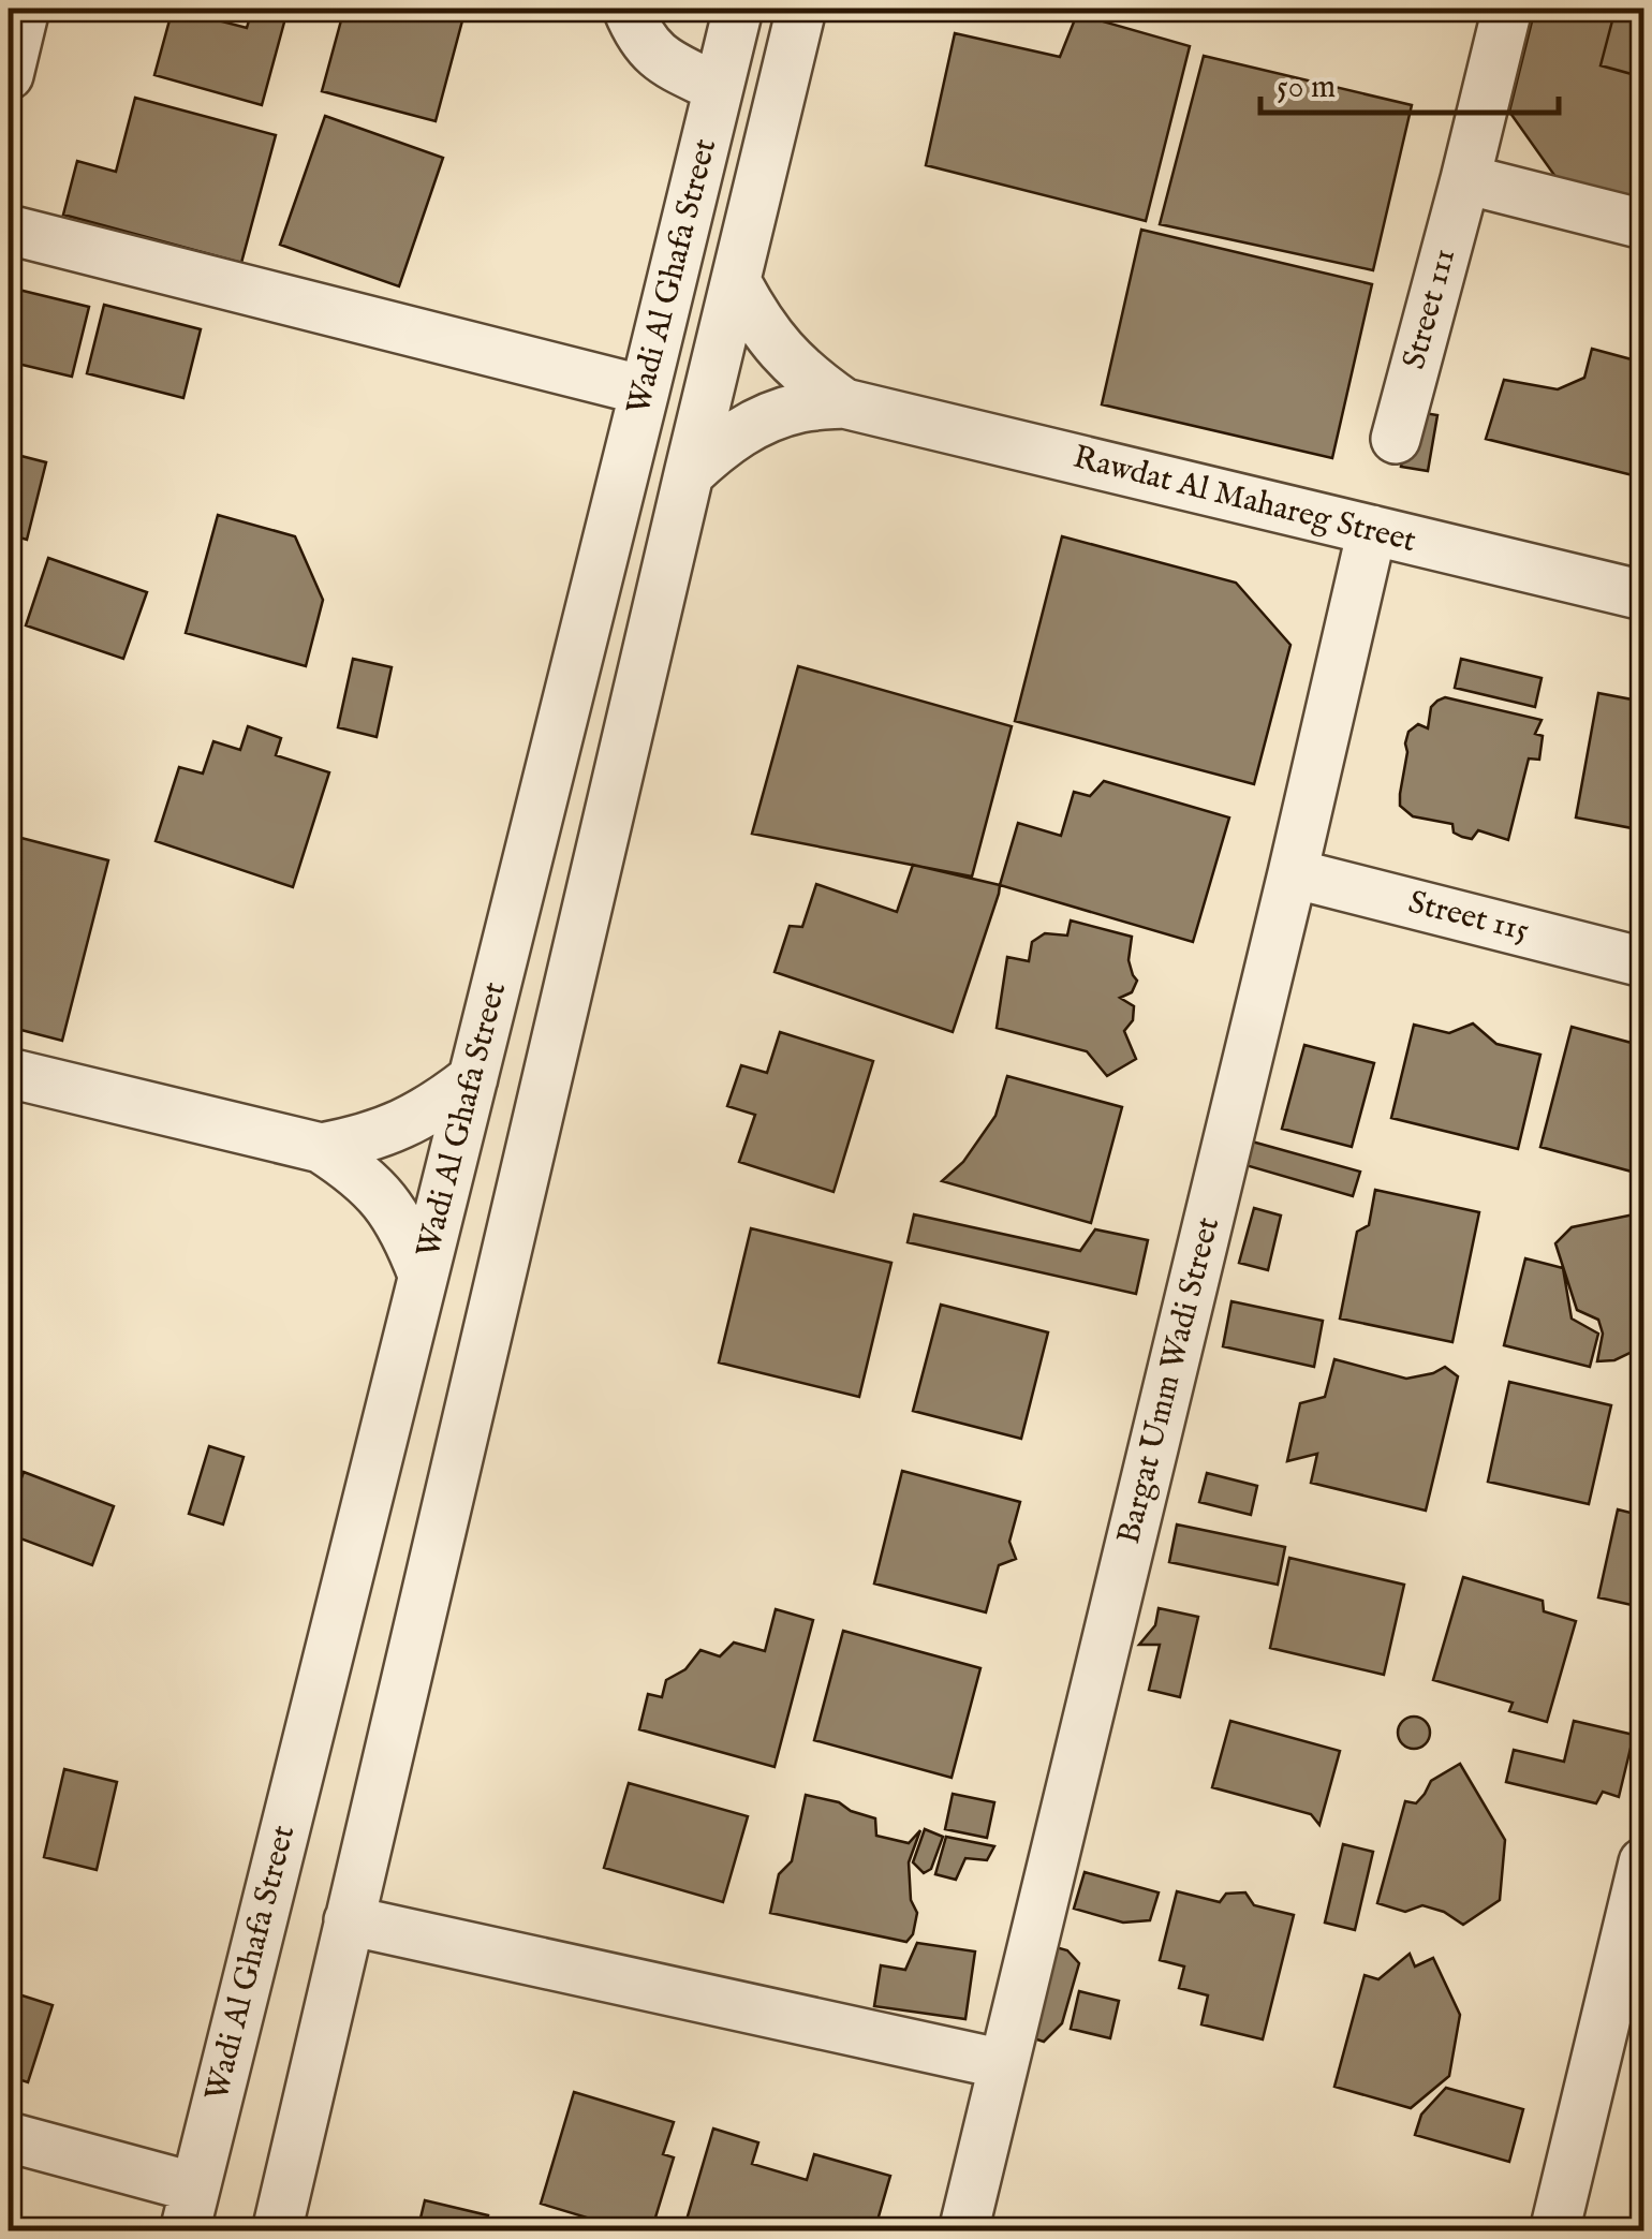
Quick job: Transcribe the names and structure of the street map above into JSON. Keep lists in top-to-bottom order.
{
  "streets": {
    "street": [
      "Wadi Al Ghafa Street",
      "Street 111",
      "Rawdat Al Mahareg Street",
      "Street 115",
      "Bargat Umm Wadi Street"
    ]
  },
  "crossings": [
    ["Wadi Al Ghafa Street", "Rawdat Al Mahareg Street"],
    ["Rawdat Al Mahareg Street", "Bargat Umm Wadi Street"],
    ["Street 115", "Bargat Umm Wadi Street"]
  ],
  "scale_bar": "50 m"
}
